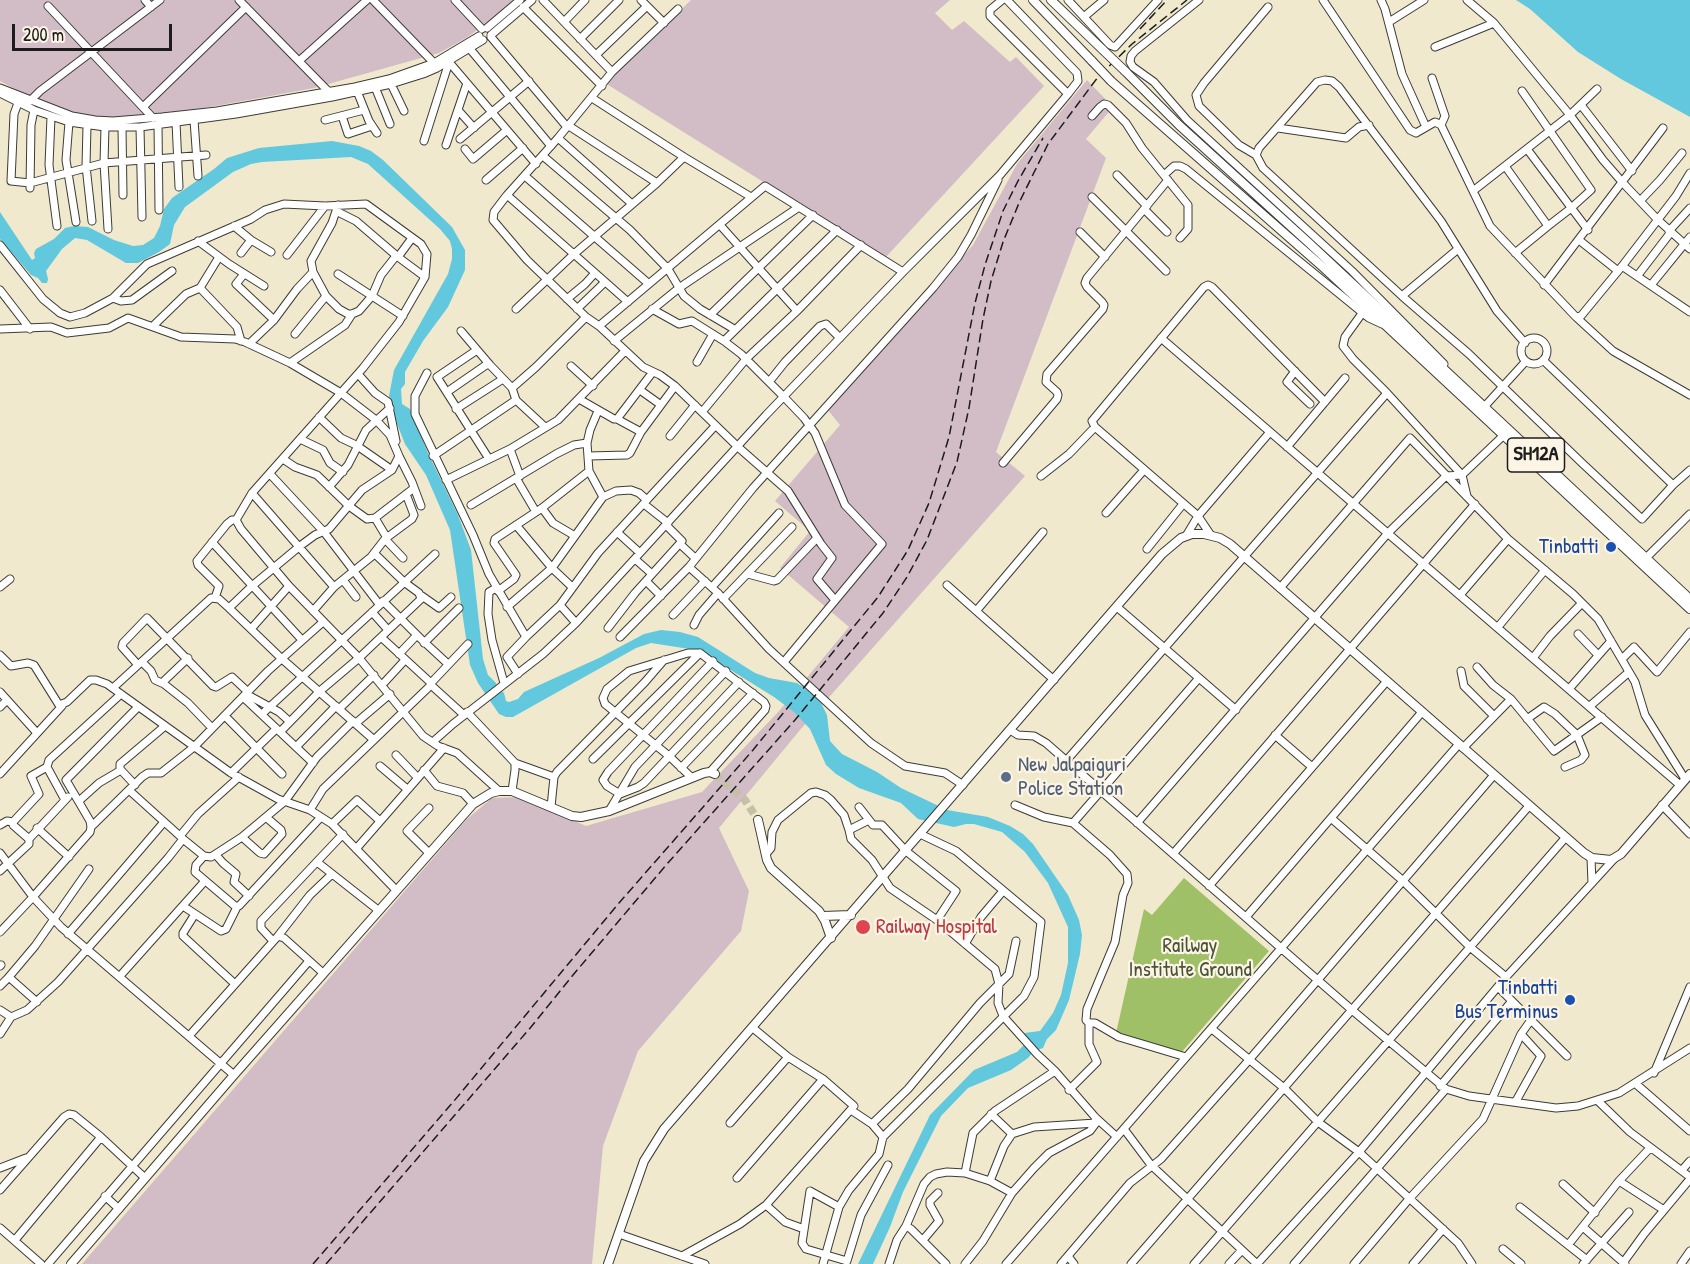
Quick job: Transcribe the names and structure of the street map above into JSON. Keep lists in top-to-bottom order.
{
  "streets": {
    "main road": ["SH12A"]
  },
  "parks": ["Railway Institute Ground"],
  "places": [
    "Tinbatti",
    "New Jalpaiguri Police Station",
    "Railway Hospital",
    "Tinbatti Bus Terminus"
  ],
  "scale_bar": "200 m"
}
